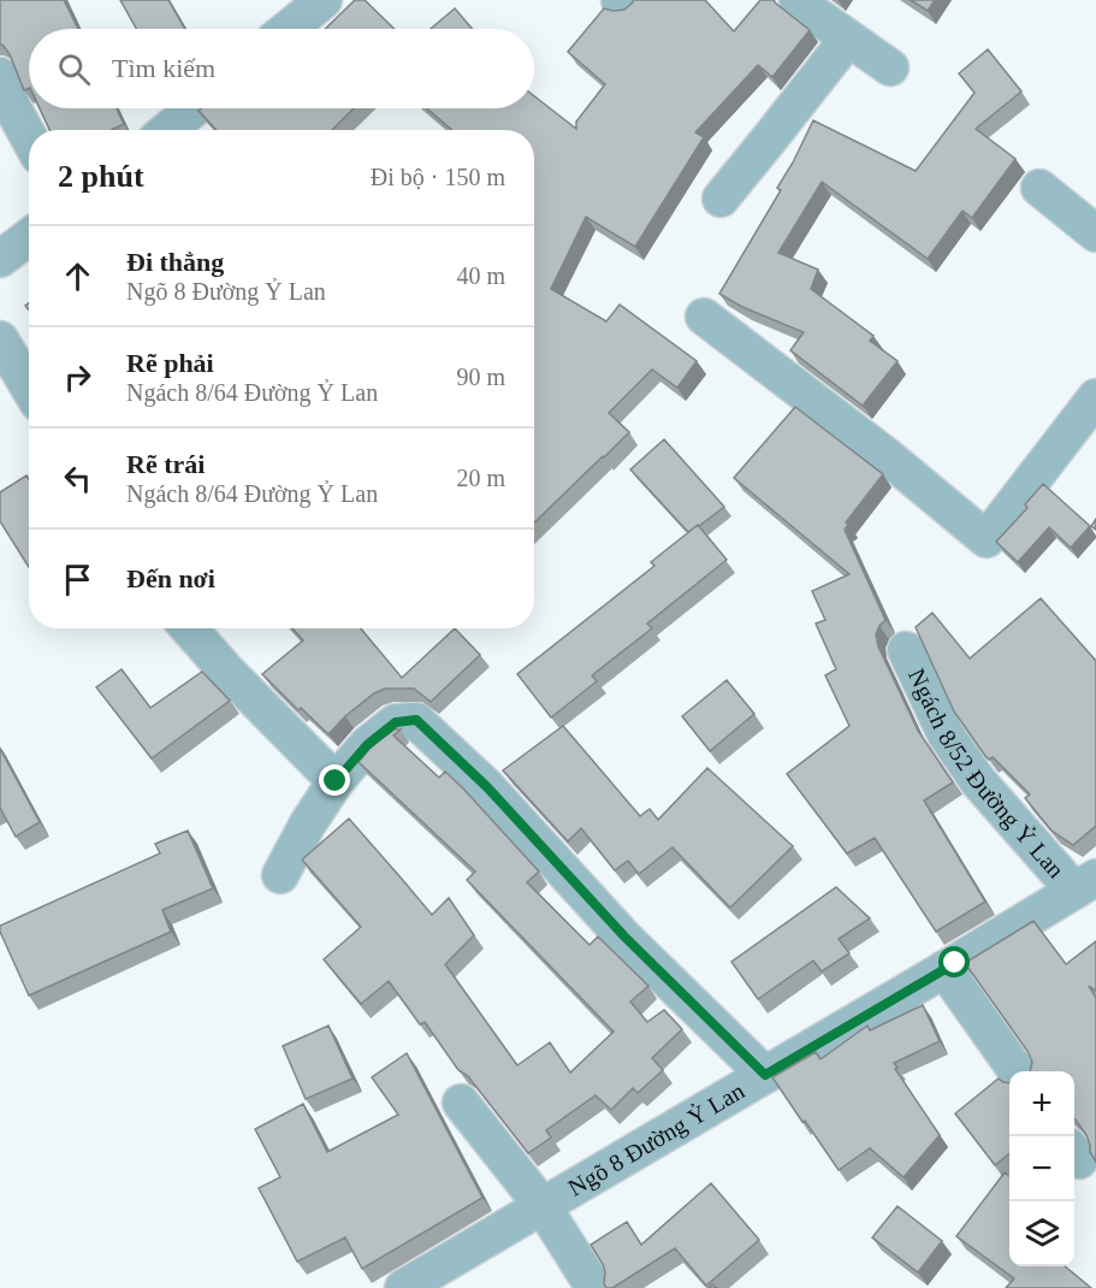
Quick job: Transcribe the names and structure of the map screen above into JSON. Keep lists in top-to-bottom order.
{
  "streets": {
    "street": ["Ngách 8/52 Đường Ỷ Lan", "Ngõ 8 Đường Ỷ Lan"]
  },
  "crossings": [
    ["Ngách 8/52 Đường Ỷ Lan", "Ngõ 8 Đường Ỷ Lan"]
  ],
  "page": {
    "search": "Tìm kiếm",
    "heading": ["2 phút", "Đi bộ · 150 m"],
    "list": [
      ["Đi thẳng", "Ngõ 8 Đường Ỷ Lan", "40 m"],
      ["Rẽ phải", "Ngách 8/64 Đường Ỷ Lan", "90 m"],
      ["Rẽ trái", "Ngách 8/64 Đường Ỷ Lan", "20 m"],
      "Đến nơi"
    ],
    "map_buttons": ["+", "−"]
  }
}
